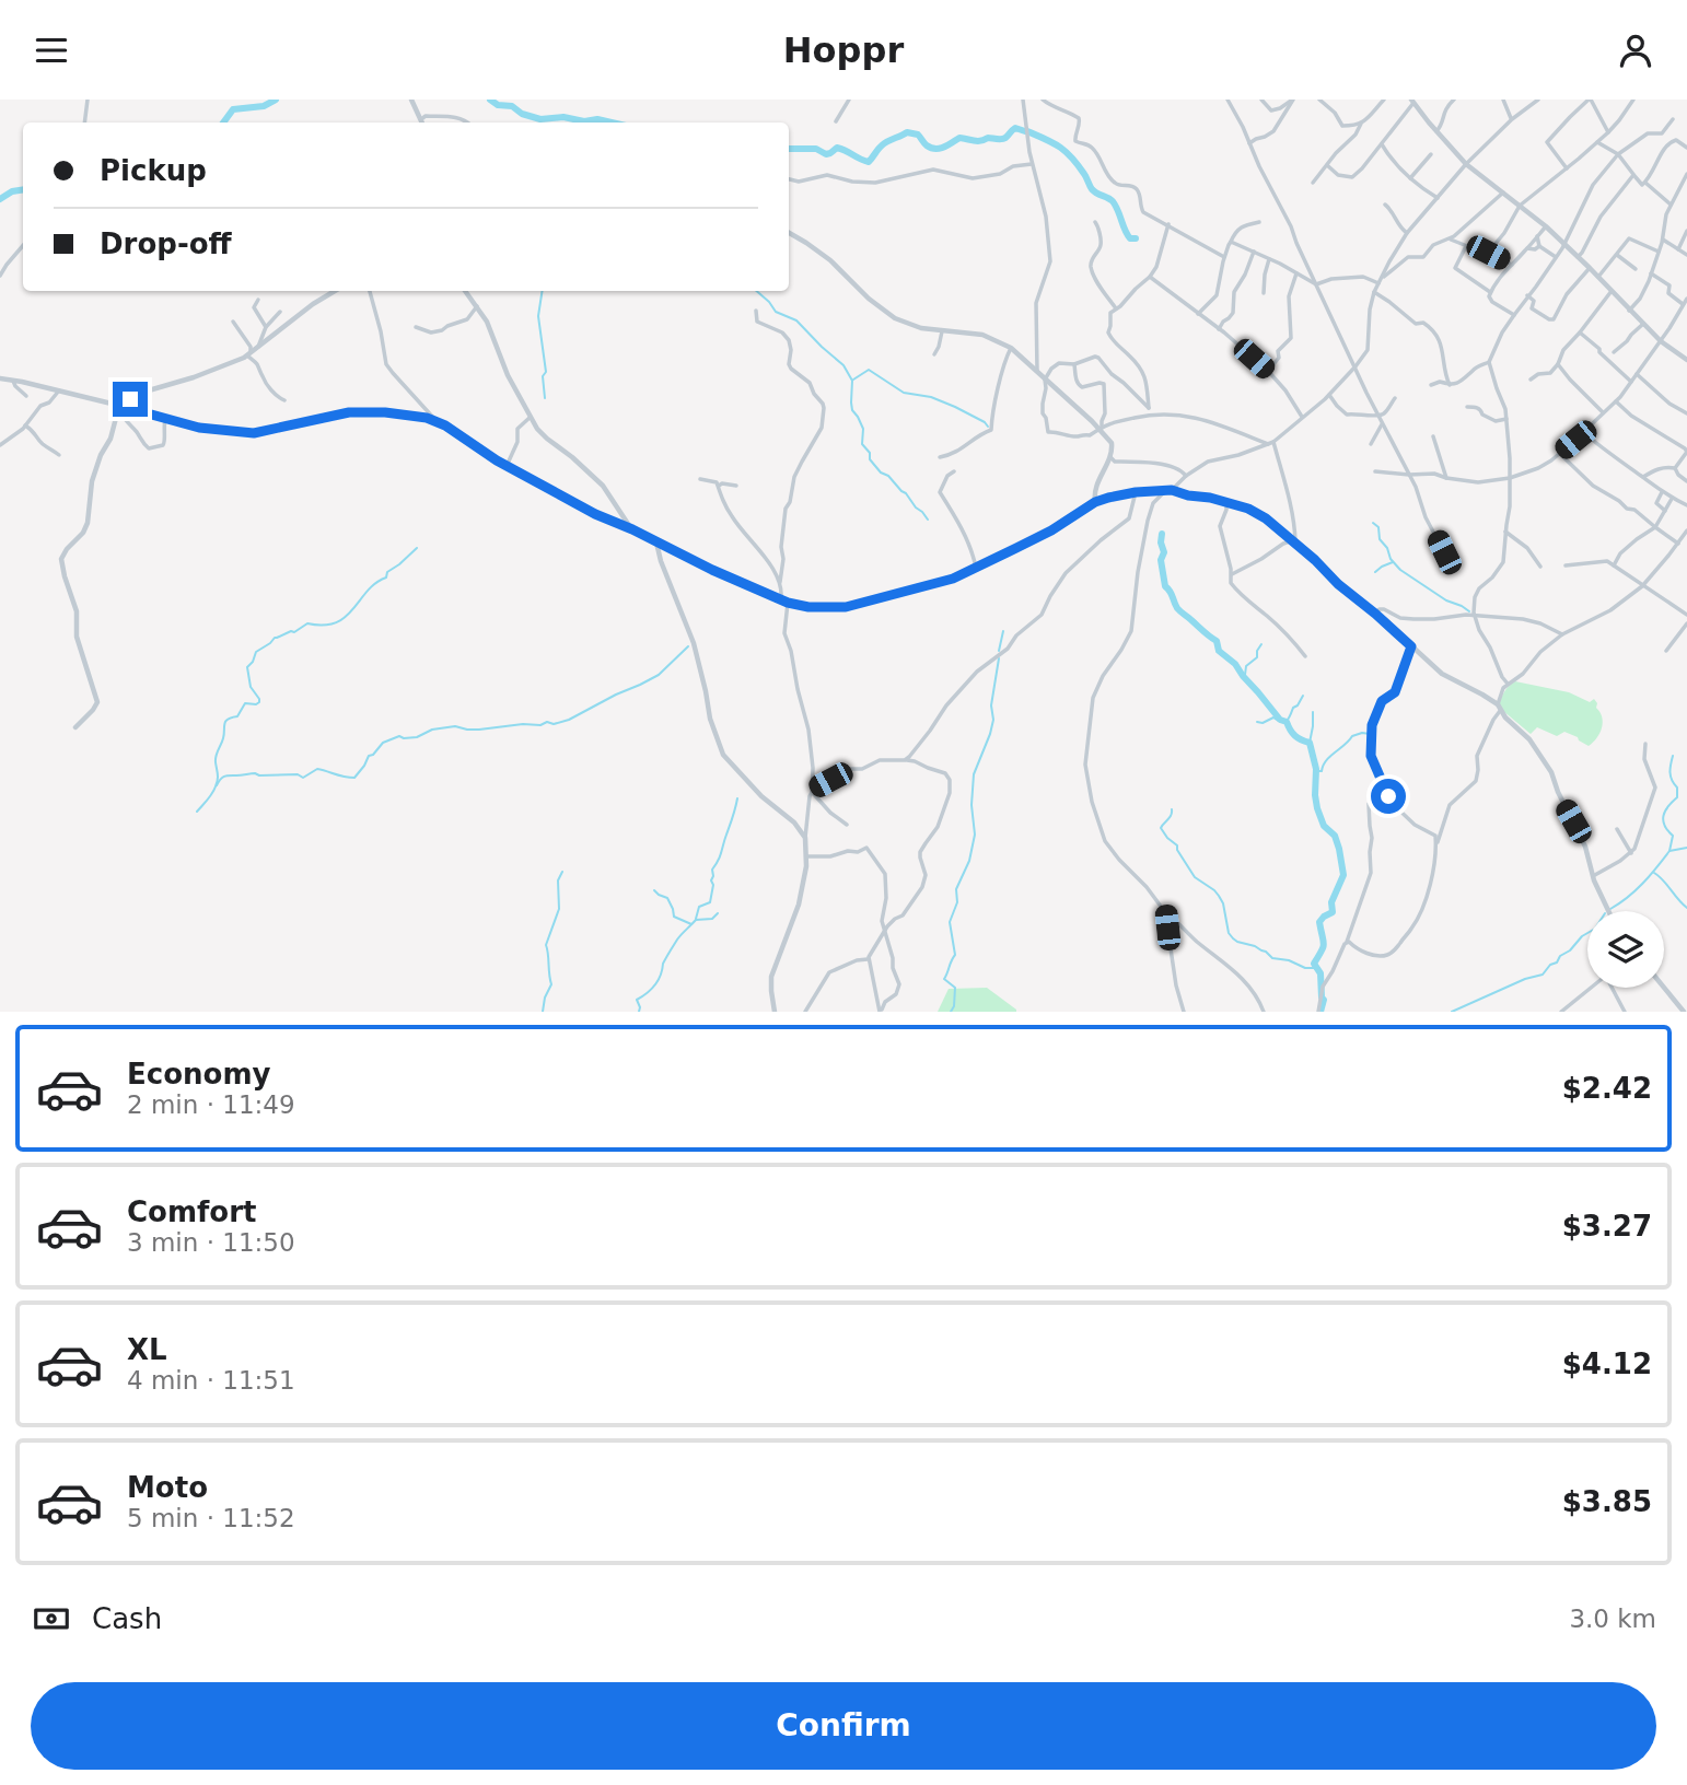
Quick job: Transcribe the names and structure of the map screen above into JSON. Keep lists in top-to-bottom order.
{
  "page": {
    "header": "Hoppr",
    "banner": ["Pickup", "Drop-off"],
    "list": [
      {
        "name": "Economy",
        "note": "2 min · 11:49",
        "value": "$2.42"
      },
      {
        "name": "Comfort",
        "note": "3 min · 11:50",
        "value": "$3.27"
      },
      {
        "name": "XL",
        "note": "4 min · 11:51",
        "value": "$4.12"
      },
      {
        "name": "Moto",
        "note": "5 min · 11:52",
        "value": "$3.85"
      }
    ],
    "pay": ["Cash", "3.0 km"],
    "buttons": "Confirm"
  }
}
